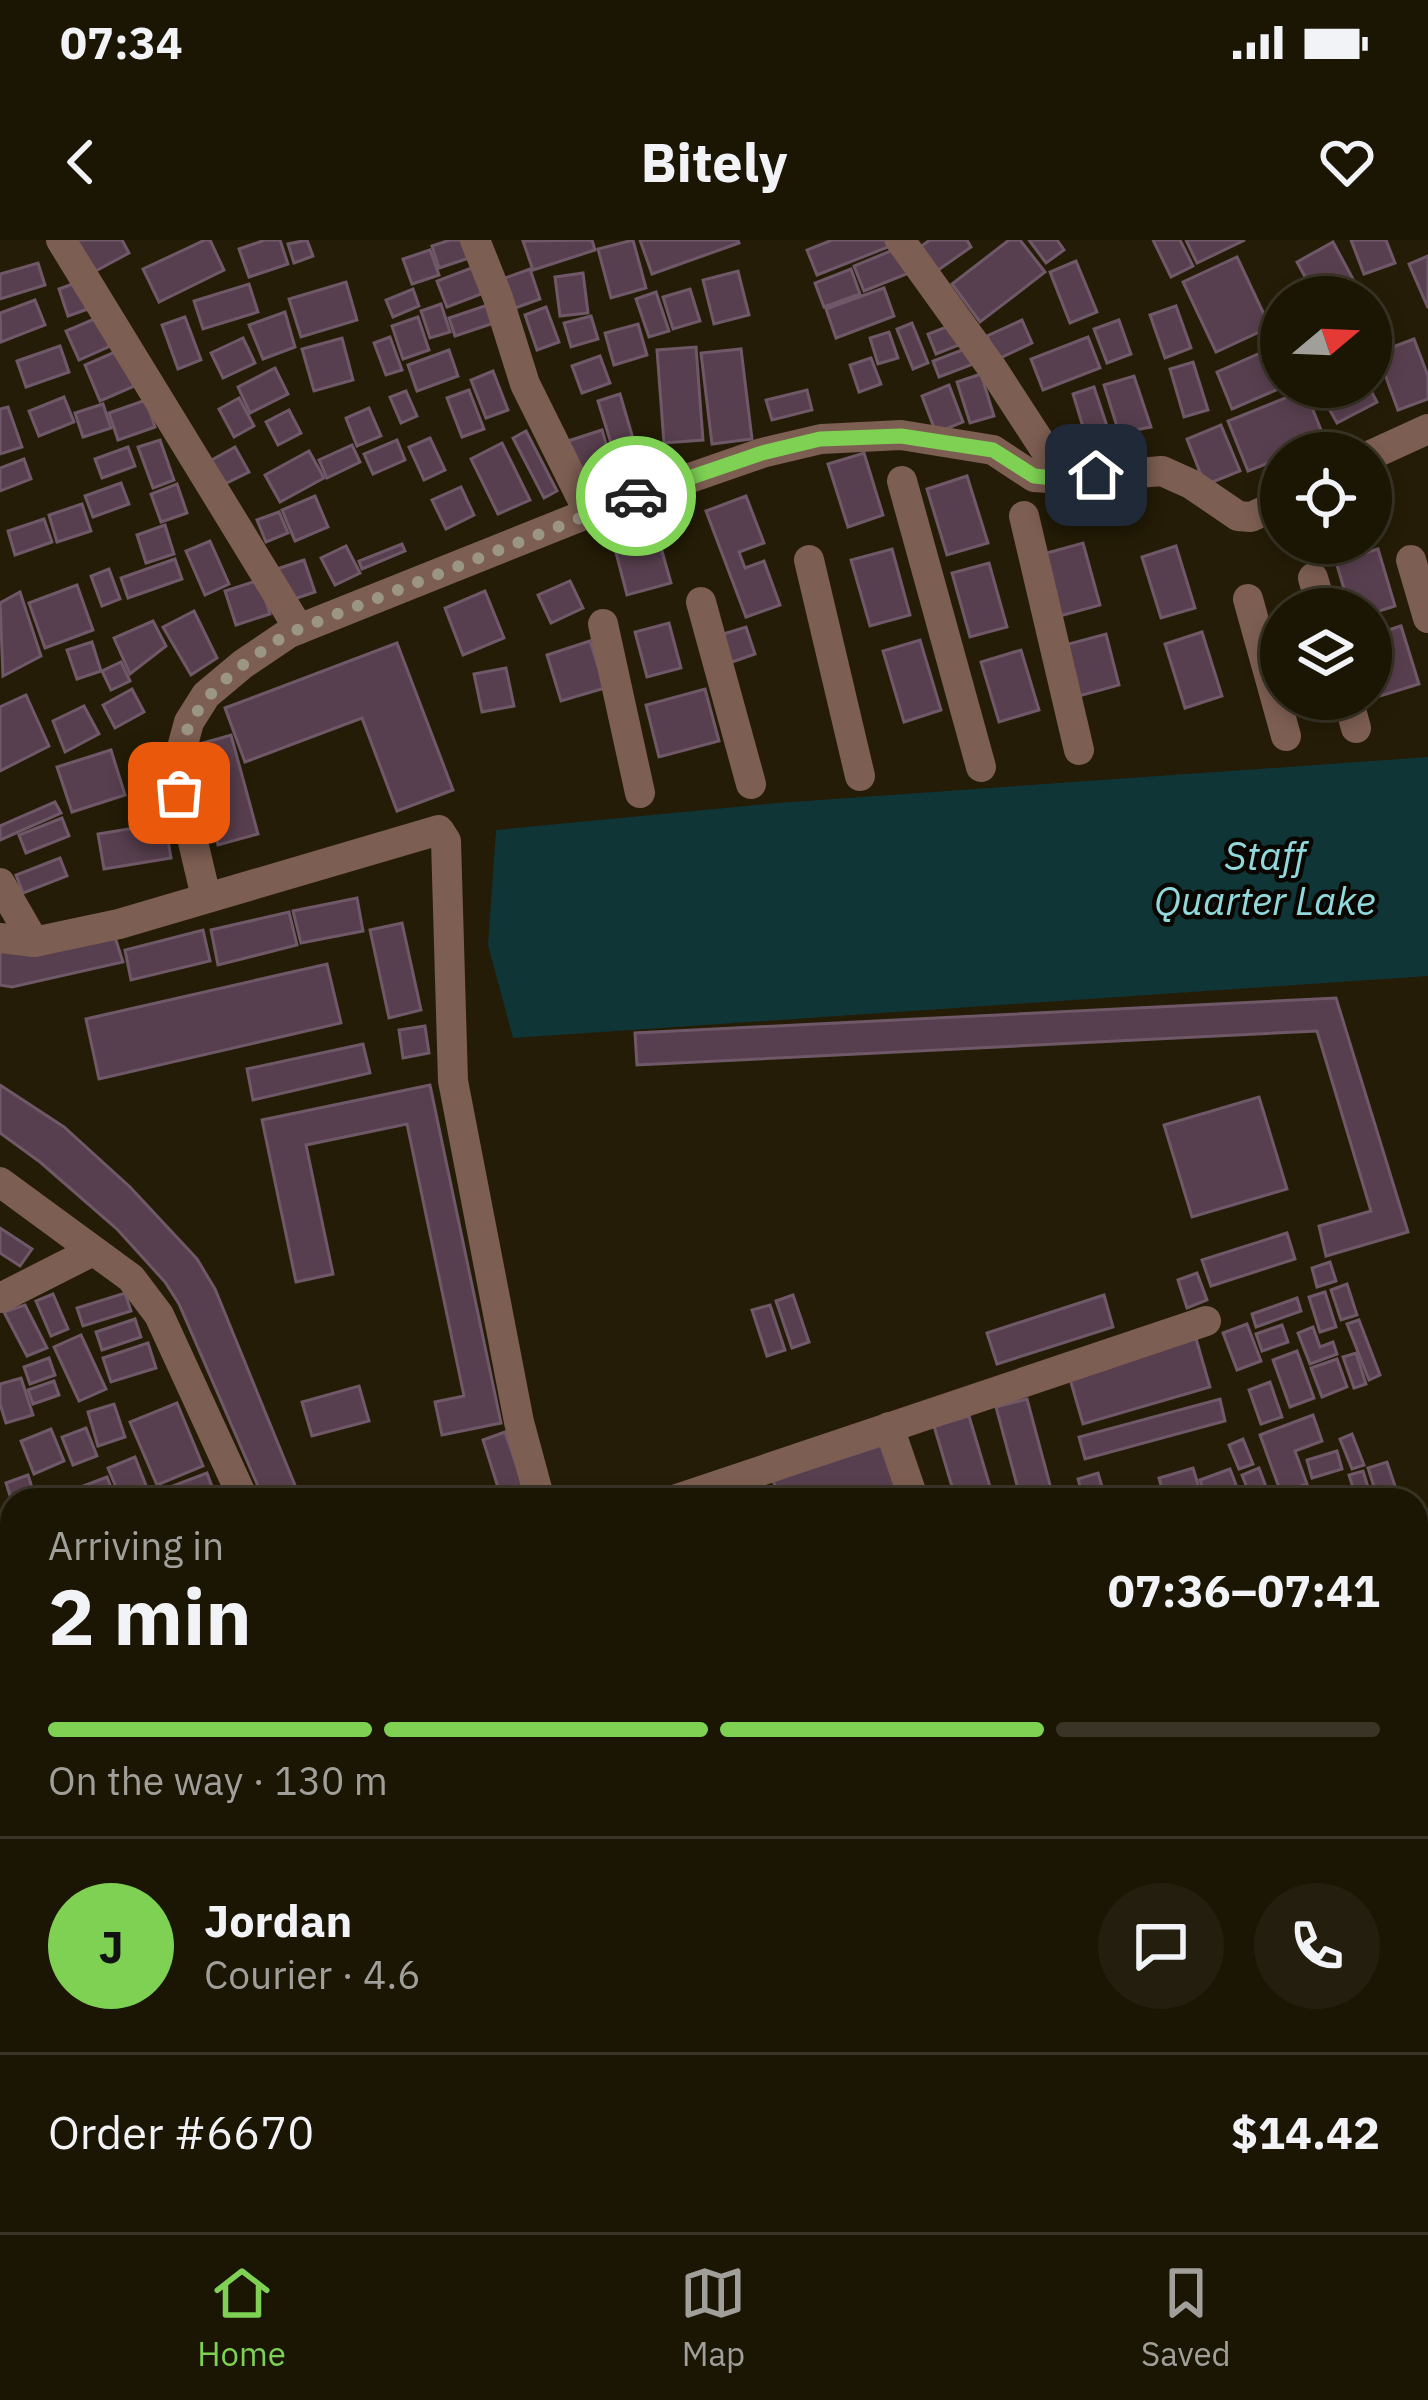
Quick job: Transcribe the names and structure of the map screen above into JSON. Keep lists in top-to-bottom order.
{
  "water": ["Staff Quarter Lake"],
  "north": "right",
  "page": {
    "status": "07:34",
    "header": "Bitely",
    "heading": ["2 min", "Arriving in", "07:36–07:41"],
    "panel": [
      "Jordan",
      "Courier · 4.6",
      "Order #6670",
      "$14.42"
    ],
    "bar": "On the way · 130 m",
    "round": "J",
    "tabs": ["Home", "Map", "Saved"]
  }
}
